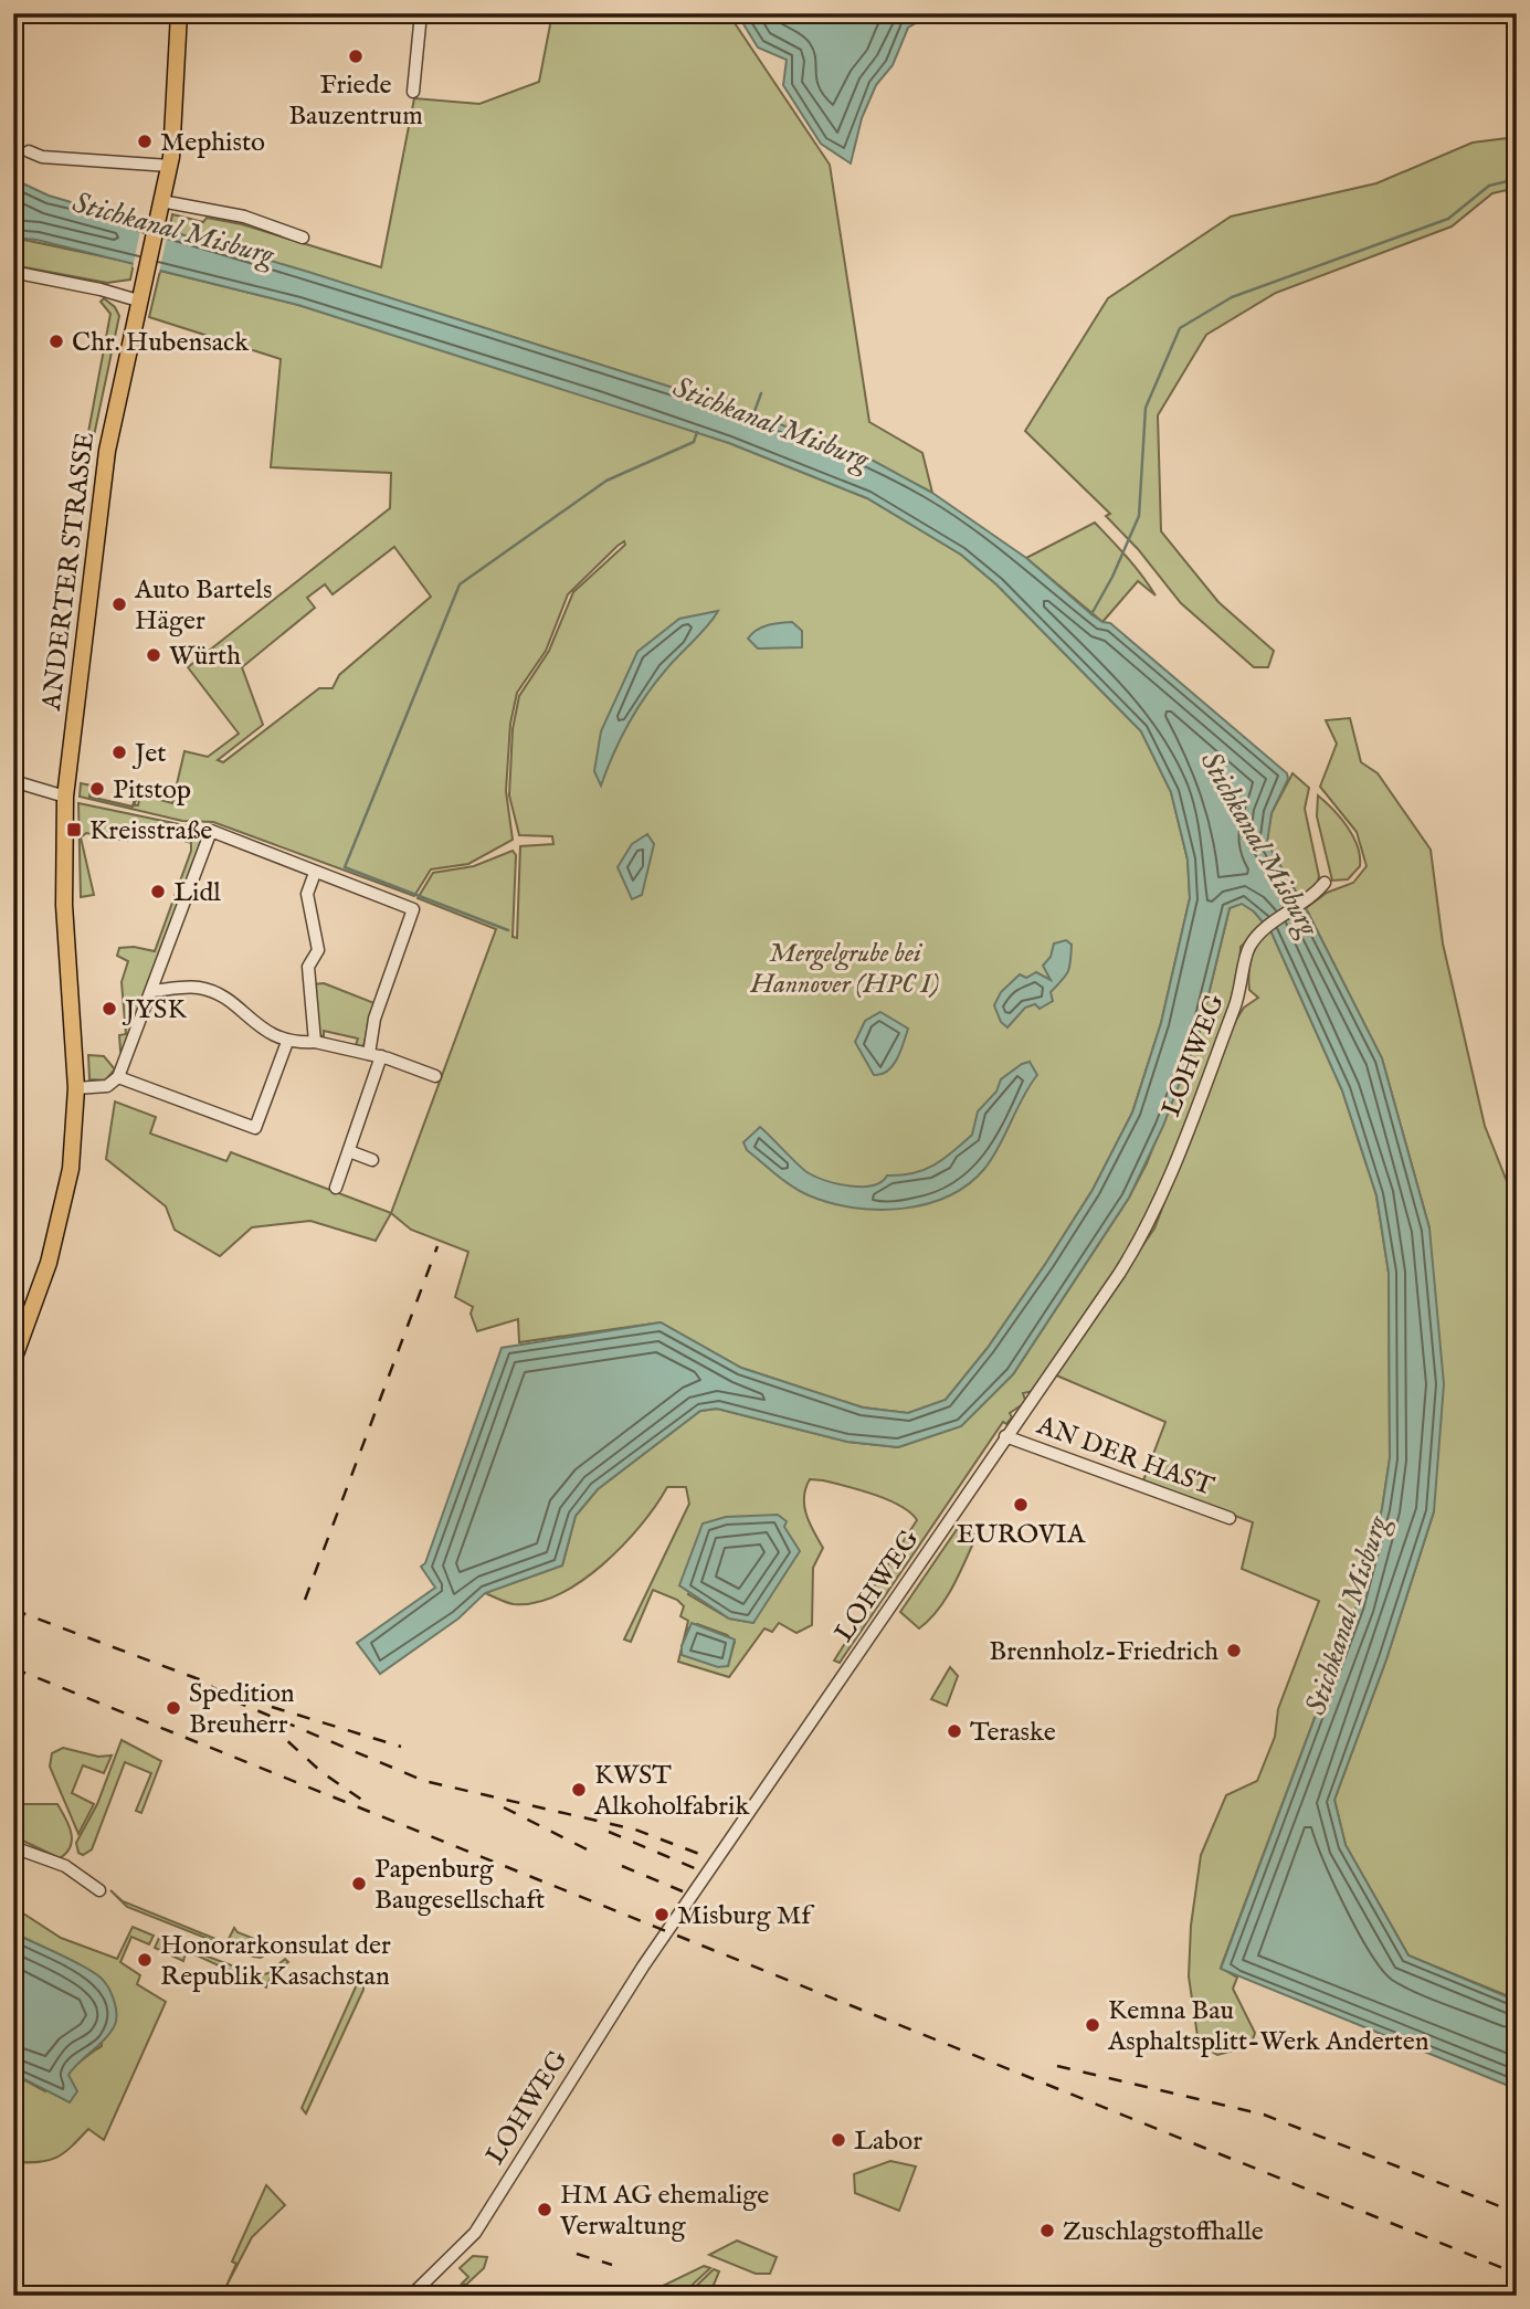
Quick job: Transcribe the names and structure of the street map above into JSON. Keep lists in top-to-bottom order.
{
  "streets": {
    "main road": ["ANDERTER STRASSE"],
    "street": ["LOHWEG", "AN DER HAST"]
  },
  "crossings": [
    ["LOHWEG", "AN DER HAST"]
  ],
  "water": ["Stichkanal Misburg"],
  "parks": ["Mergelgrube bei Hannover (HPC I)"],
  "places": {
    "other": [
      "Friede Bauzentrum",
      "Mephisto",
      "Chr. Hubensack",
      "Auto Bartels Häger",
      "Würth",
      "Jet",
      "Pitstop",
      "Lidl",
      "JYSK",
      "EUROVIA",
      "Brennholz-Friedrich",
      "Spedition Breuherr",
      "Teraske",
      "KWST Alkoholfabrik",
      "Papenburg Baugesellschaft",
      "Misburg Mf",
      "Honorarkonsulat der Republik Kasachstan",
      "Kemna Bau Asphaltsplitt-Werk Anderten",
      "Labor",
      "HM AG ehemalige Verwaltung",
      "Zuschlagstoffhalle"
    ],
    "transit": ["Kreisstraße"]
  }
}
